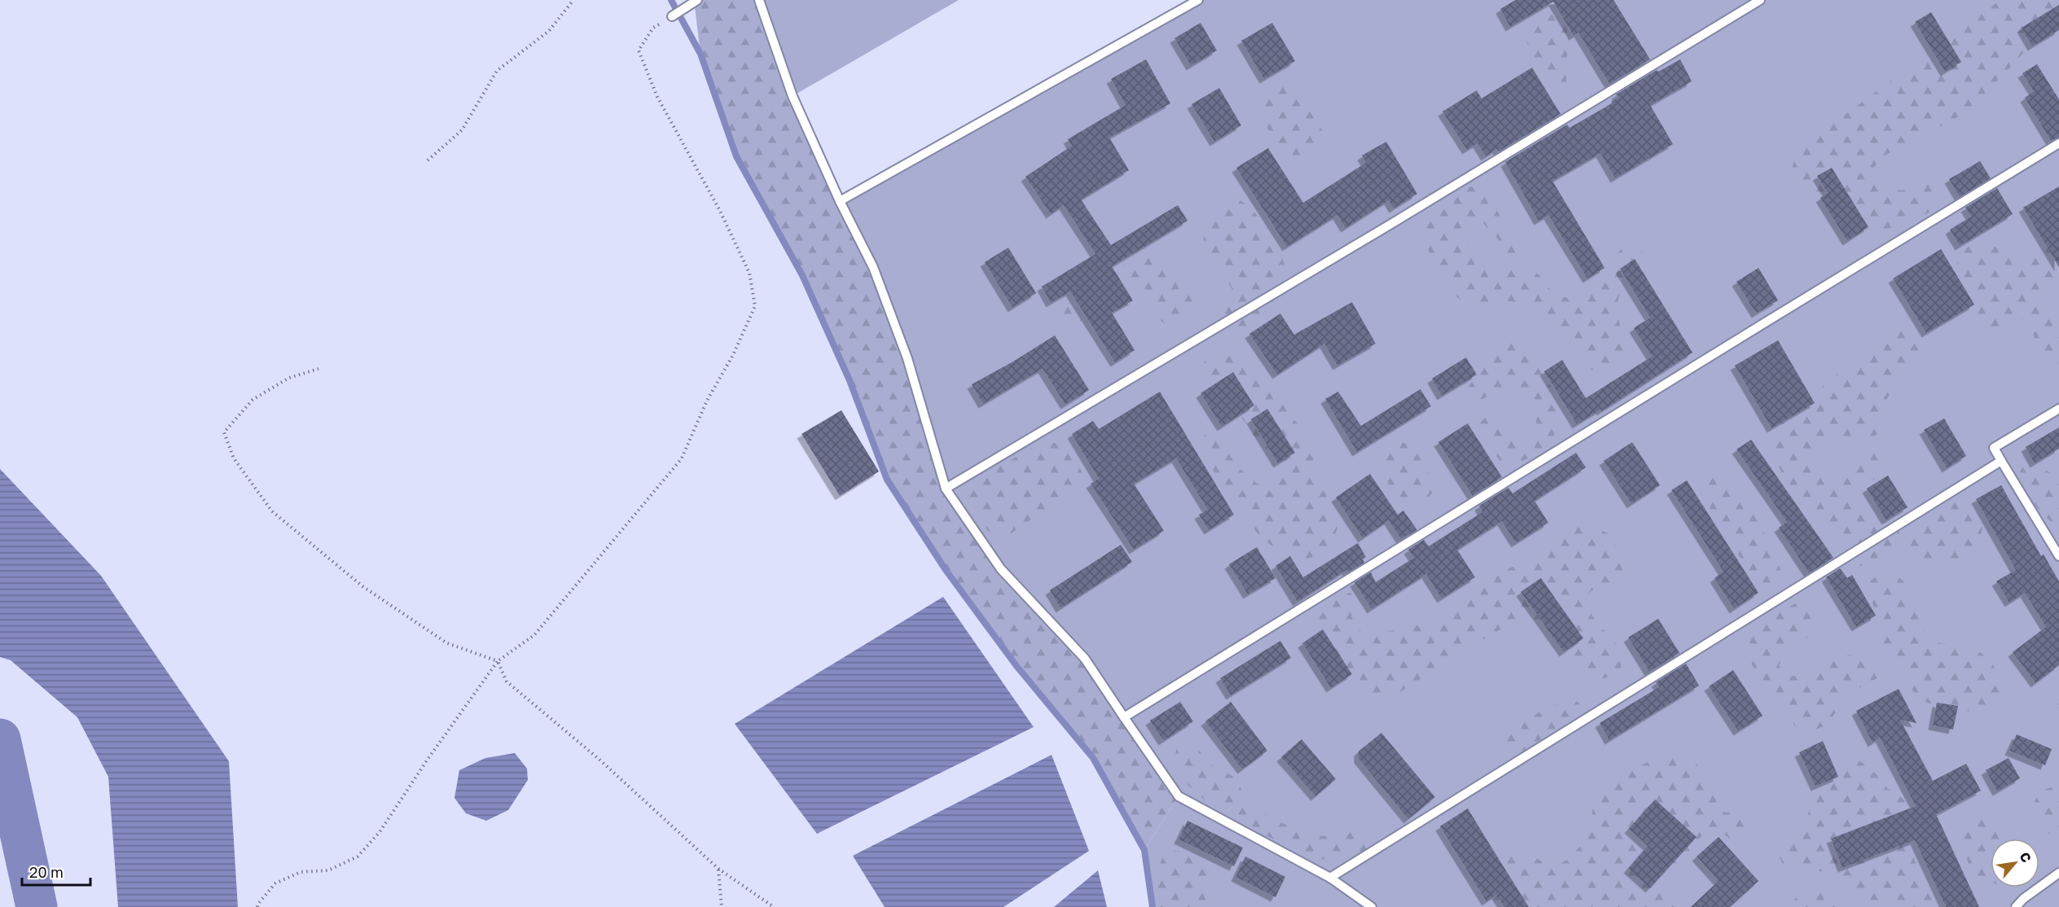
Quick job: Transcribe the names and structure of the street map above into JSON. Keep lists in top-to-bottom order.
{
  "scale_bar": "20 m",
  "north": "top right"
}
